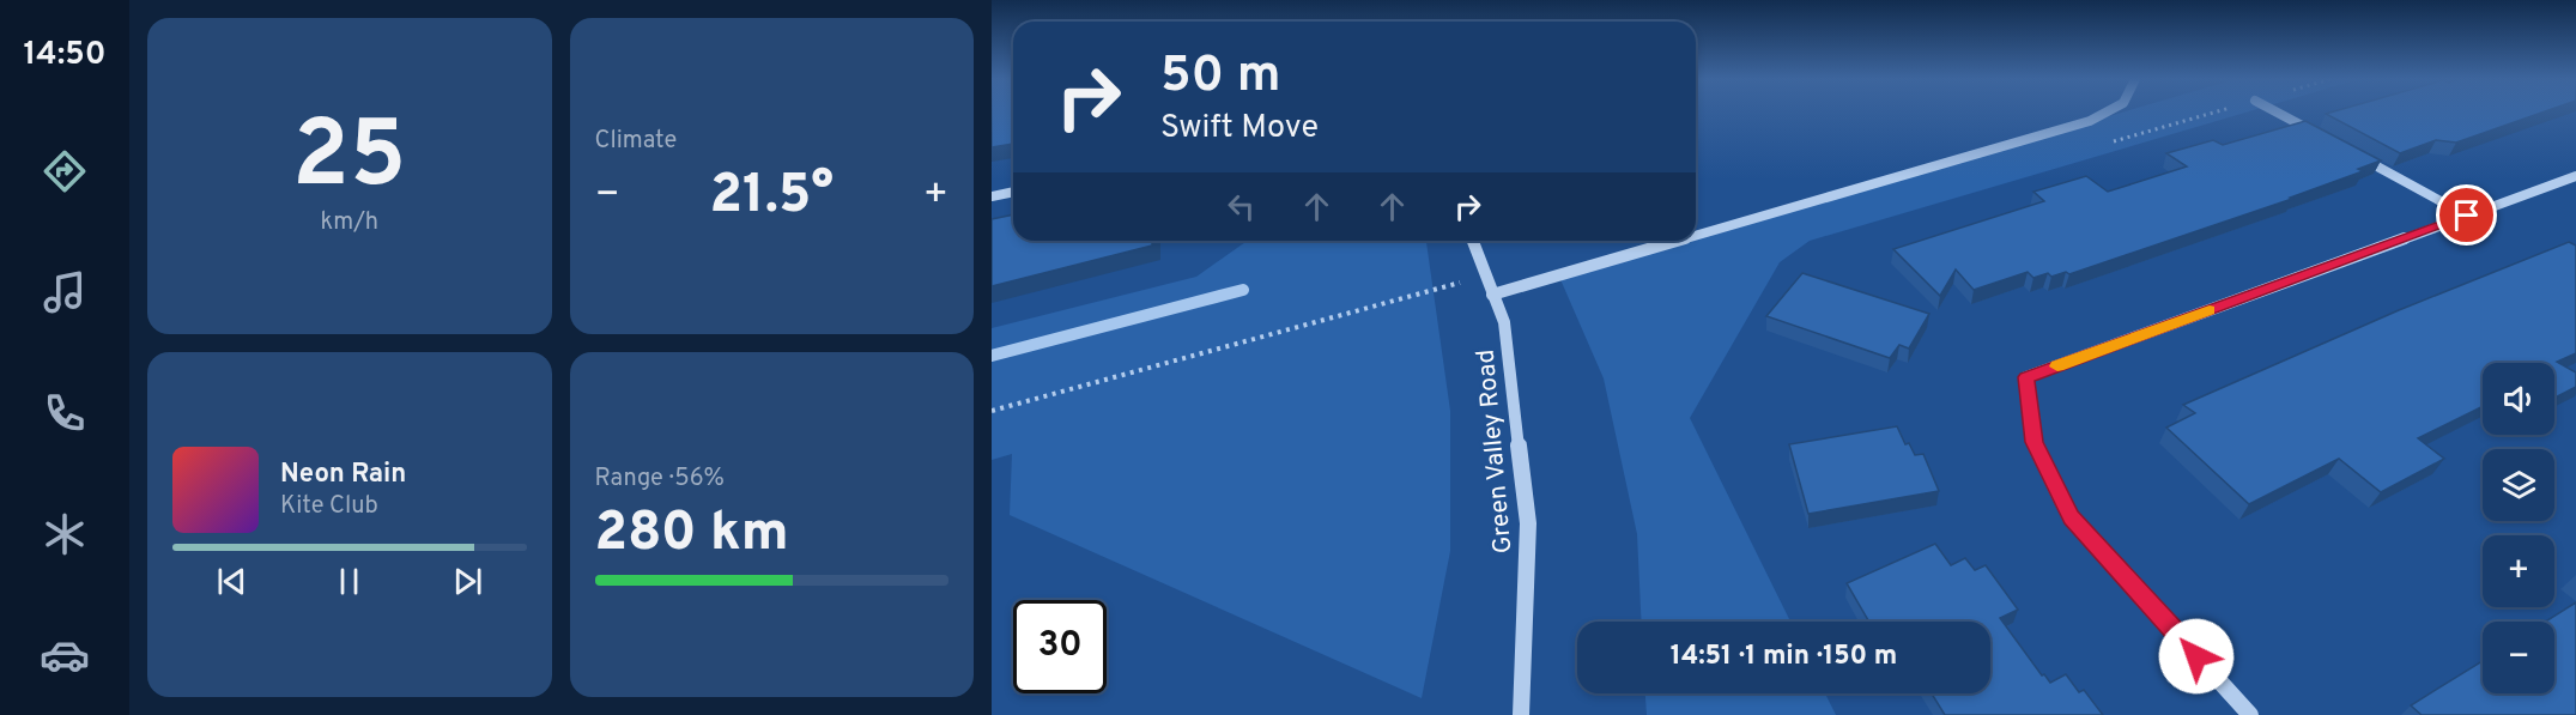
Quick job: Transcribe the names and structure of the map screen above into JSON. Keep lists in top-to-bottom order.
{
  "streets": {
    "street": ["Green Valley Road"]
  },
  "page": {
    "tabs": "14:50",
    "tile": [
      ["25", "km/h"],
      "Climate",
      ["Range · 56%", "280 km"]
    ],
    "turn": ["50 m", "Swift Move"],
    "heat": ["−", "21.5°", "+"],
    "map_buttons": ["+", "−"],
    "song": ["Neon Rain", "Kite Club"],
    "limit": "30",
    "trip": "14:51 · 1 min · 150 m"
  }
}
